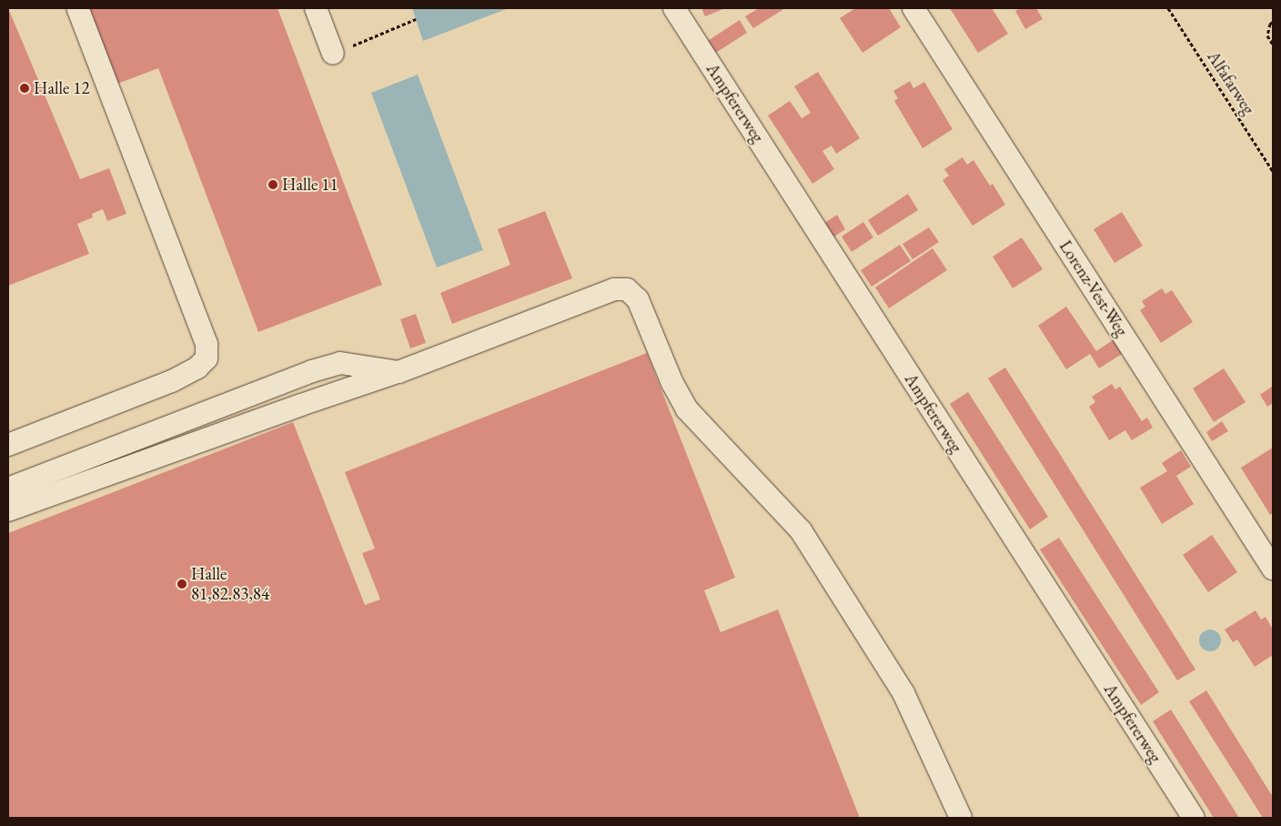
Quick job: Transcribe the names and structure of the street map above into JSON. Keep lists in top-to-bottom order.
{
  "streets": {
    "street": ["Ampfererweg", "Lorenz-Vest-Weg"],
    "path": ["Alfafarweg"]
  },
  "places": ["Halle 12", "Halle 11", "Halle 81,82.83,84"]
}
